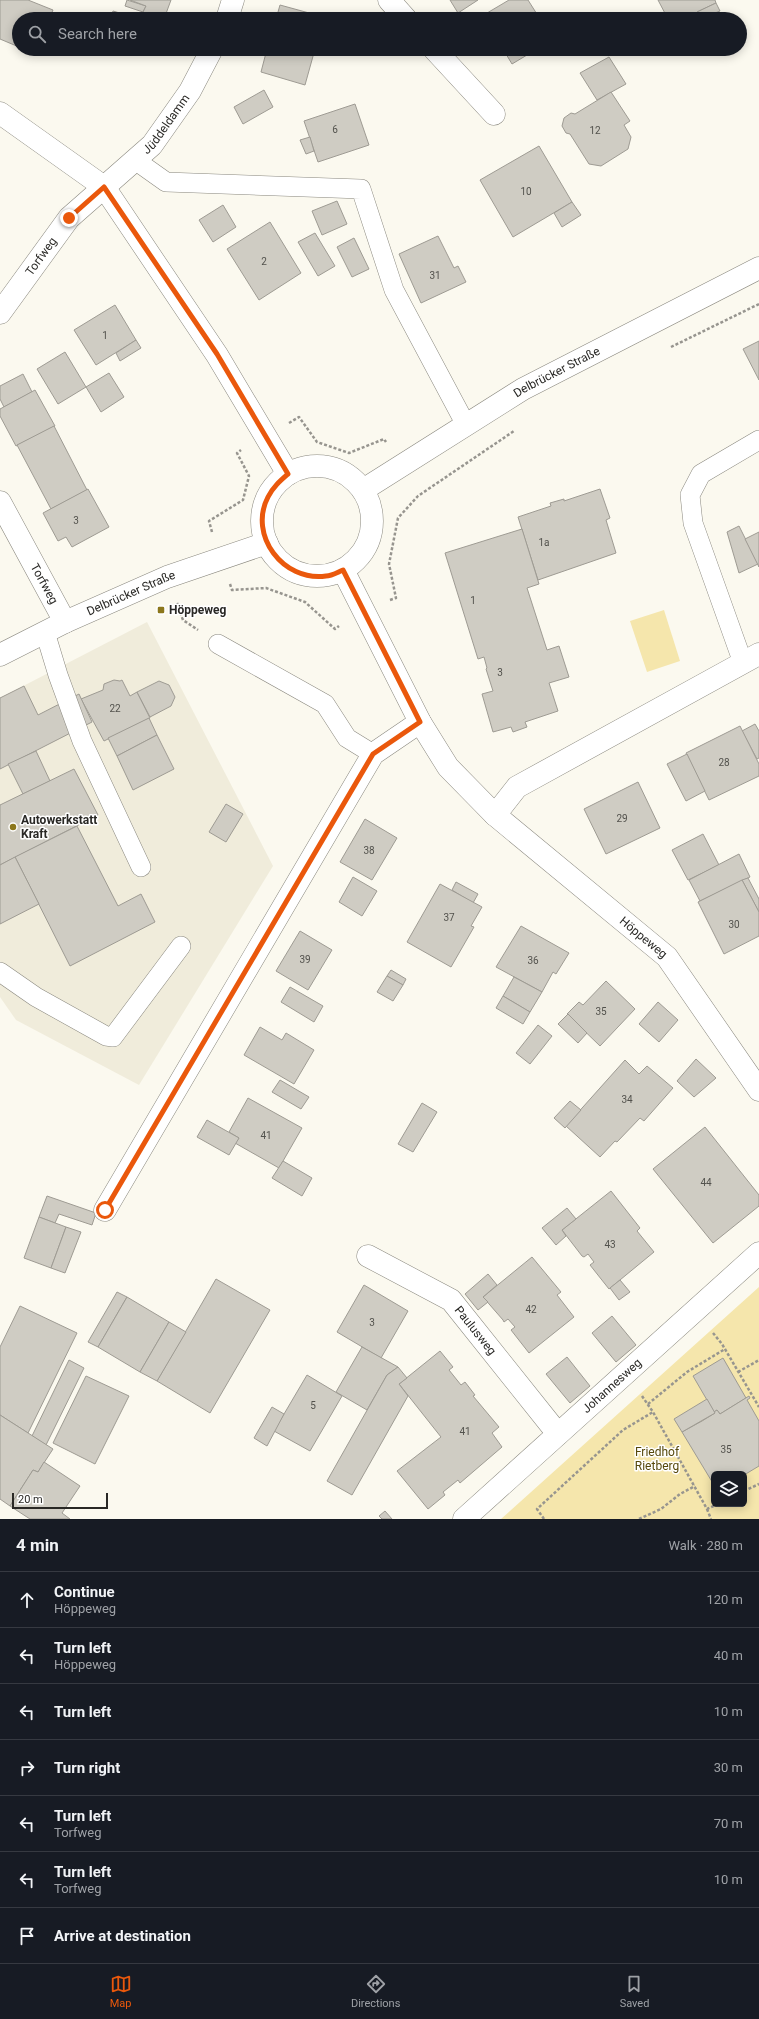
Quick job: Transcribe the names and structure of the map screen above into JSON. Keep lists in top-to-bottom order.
{
  "streets": {
    "street": [
      "Jüddeldamm",
      "Torfweg",
      "Delbrücker Straße",
      "Höppeweg",
      "Paulusweg",
      "Johannesweg"
    ]
  },
  "crossings": [
    ["Jüddeldamm", "Torfweg"],
    ["Torfweg", "Delbrücker Straße"],
    ["Delbrücker Straße", "Höppeweg"],
    ["Paulusweg", "Johannesweg"]
  ],
  "parks": ["Friedhof Rietberg"],
  "places": {
    "transit": ["Höppeweg"],
    "other": ["Autowerkstatt Kraft"]
  },
  "house_numbers": [
    "6",
    "12",
    "10",
    "2",
    "31",
    "1",
    "3",
    "1a",
    "1",
    "3",
    "22",
    "28",
    "29",
    "38",
    "37",
    "30",
    "39",
    "36",
    "35",
    "34",
    "41",
    "44",
    "43",
    "42",
    "3",
    "5",
    "41",
    "35"
  ],
  "scale_bar": "20 m",
  "page": {
    "search": "Search here",
    "scale": "20 m",
    "heading": ["4 min", "Walk · 280 m"],
    "list": [
      ["Continue", "Höppeweg", "120 m"],
      ["Turn left", "Höppeweg", "40 m"],
      ["Turn left", "10 m"],
      ["Turn right", "30 m"],
      ["Turn left", "Torfweg", "70 m"],
      ["Turn left", "Torfweg", "10 m"],
      "Arrive at destination"
    ],
    "nav": ["Map", "Directions", "Saved"]
  }
}
